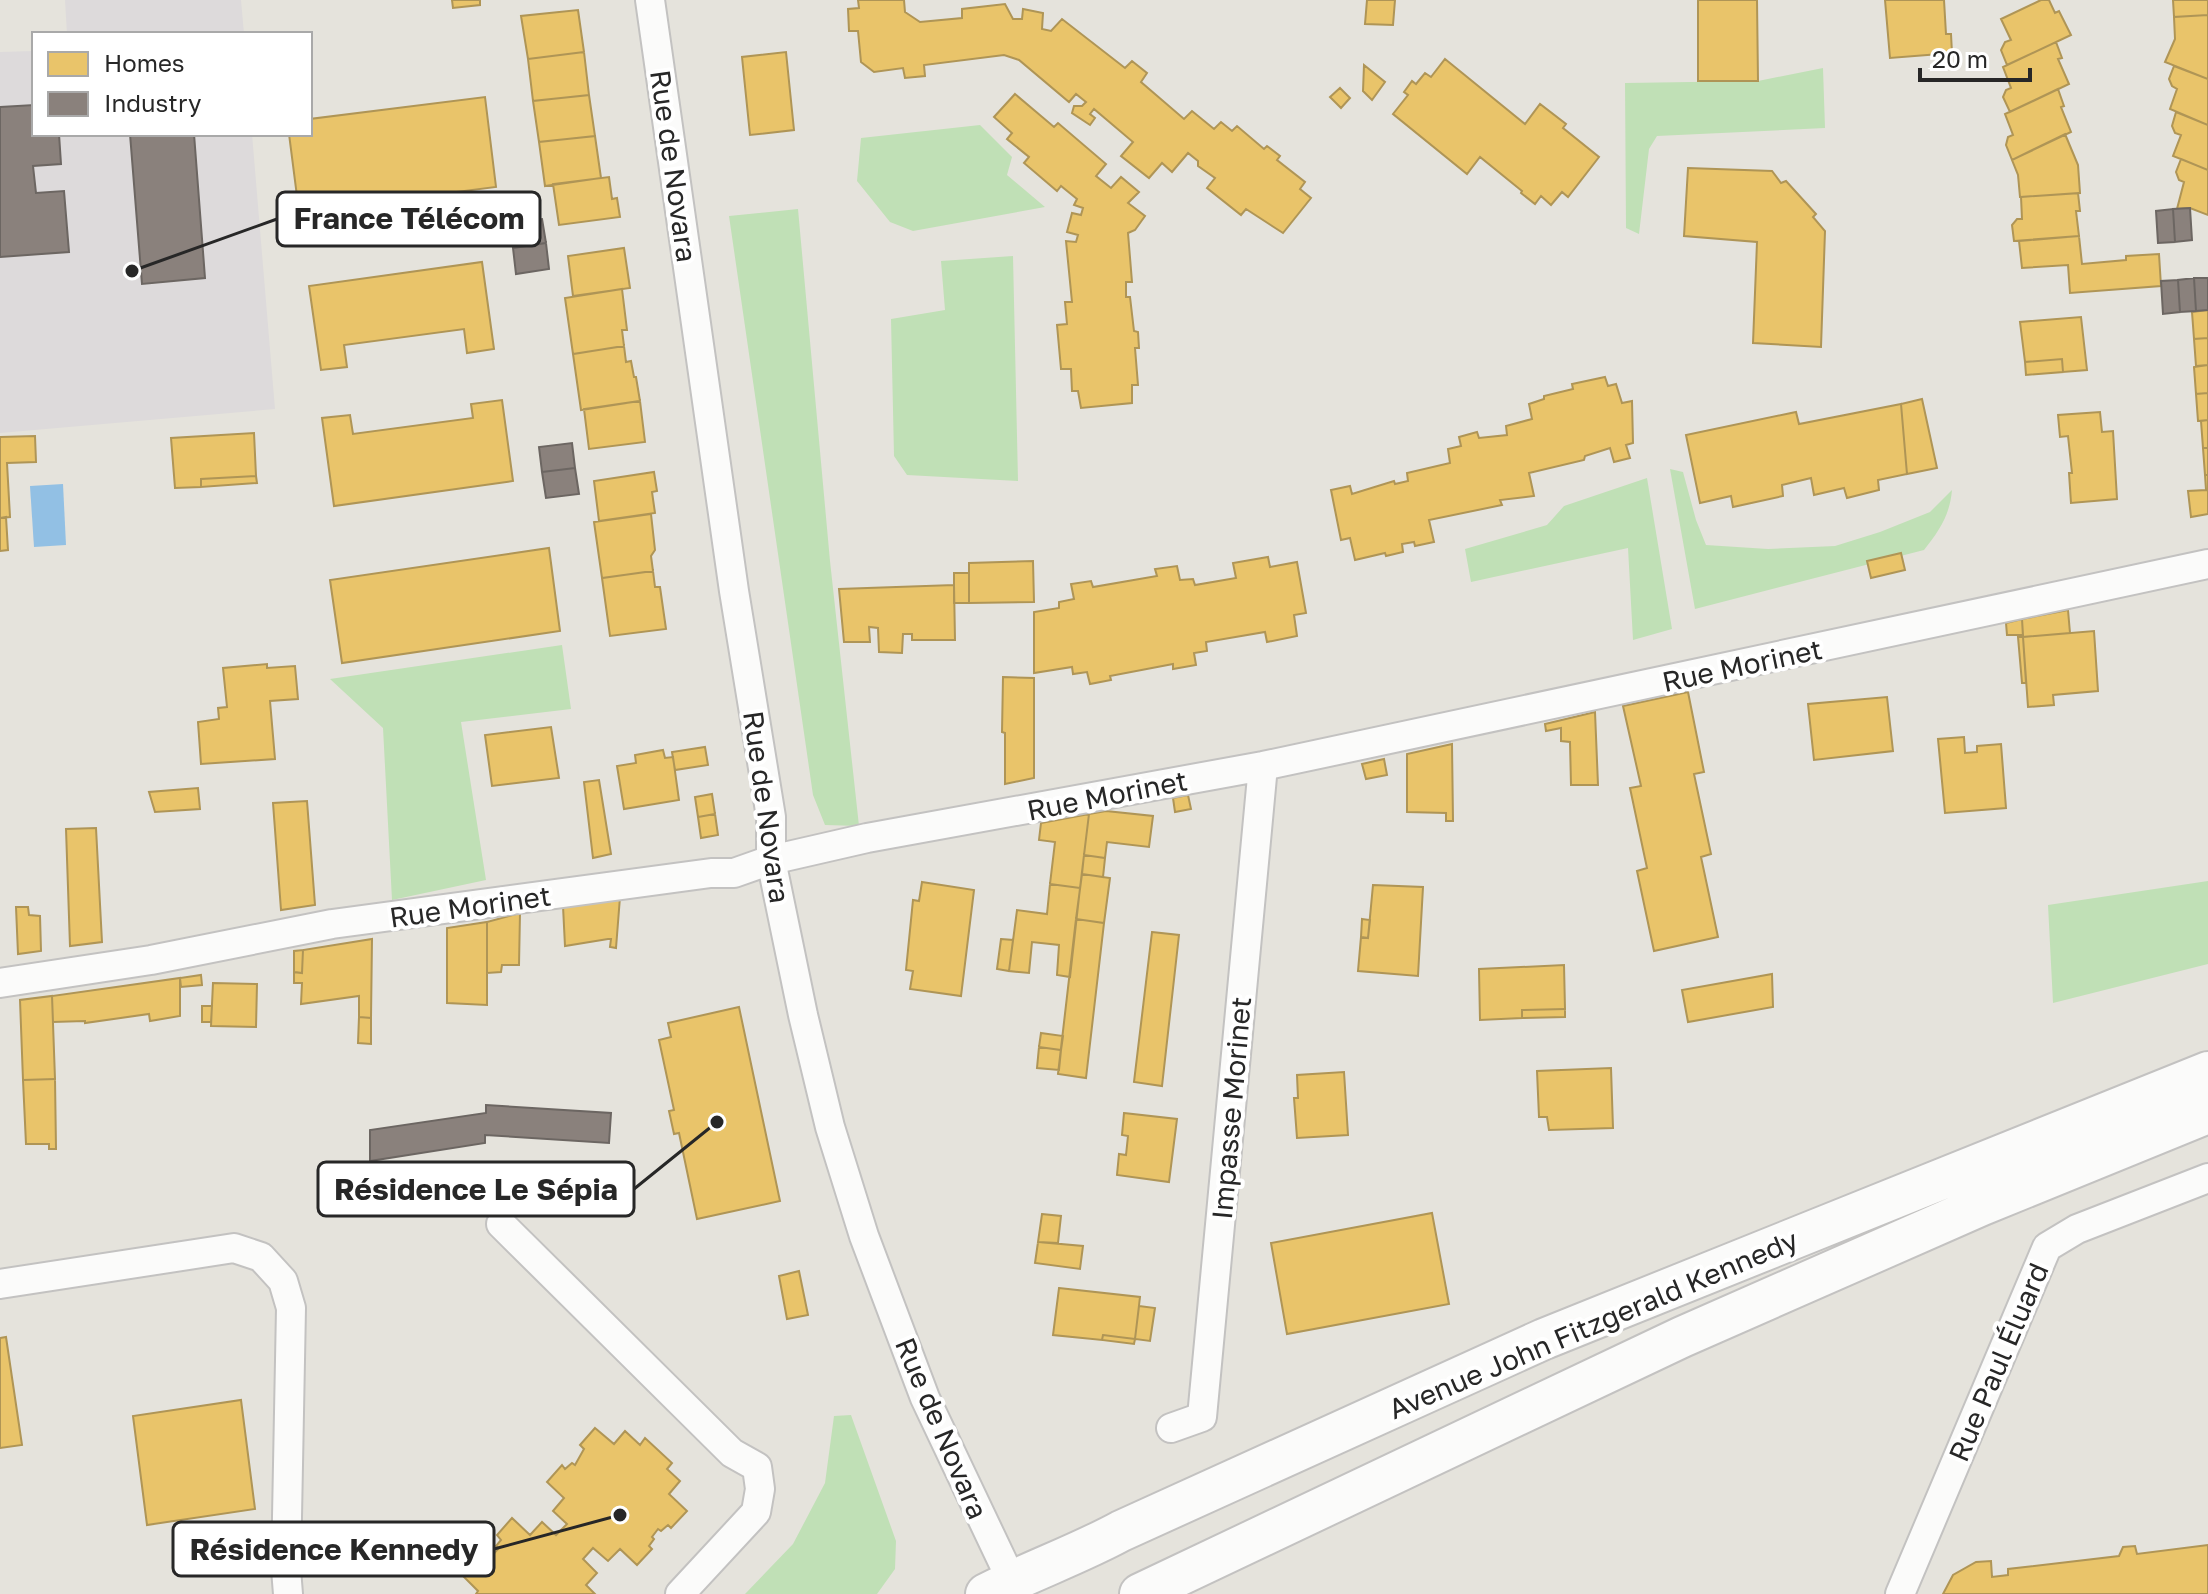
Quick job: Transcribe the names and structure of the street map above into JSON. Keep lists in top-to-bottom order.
{
  "streets": {
    "main road": ["Avenue John Fitzgerald Kennedy"],
    "street": [
      "Rue de Novara",
      "Rue Morinet",
      "Impasse Morinet",
      "Rue Paul Éluard"
    ]
  },
  "crossings": [
    ["Rue de Novara", "Rue Morinet"],
    ["Rue de Novara", "Avenue John Fitzgerald Kennedy"],
    ["Rue Morinet", "Impasse Morinet"]
  ],
  "places": ["France Télécom", "Résidence Le Sépia", "Résidence Kennedy"],
  "legend": ["Homes", "Industry"],
  "scale_bar": "20 m"
}
